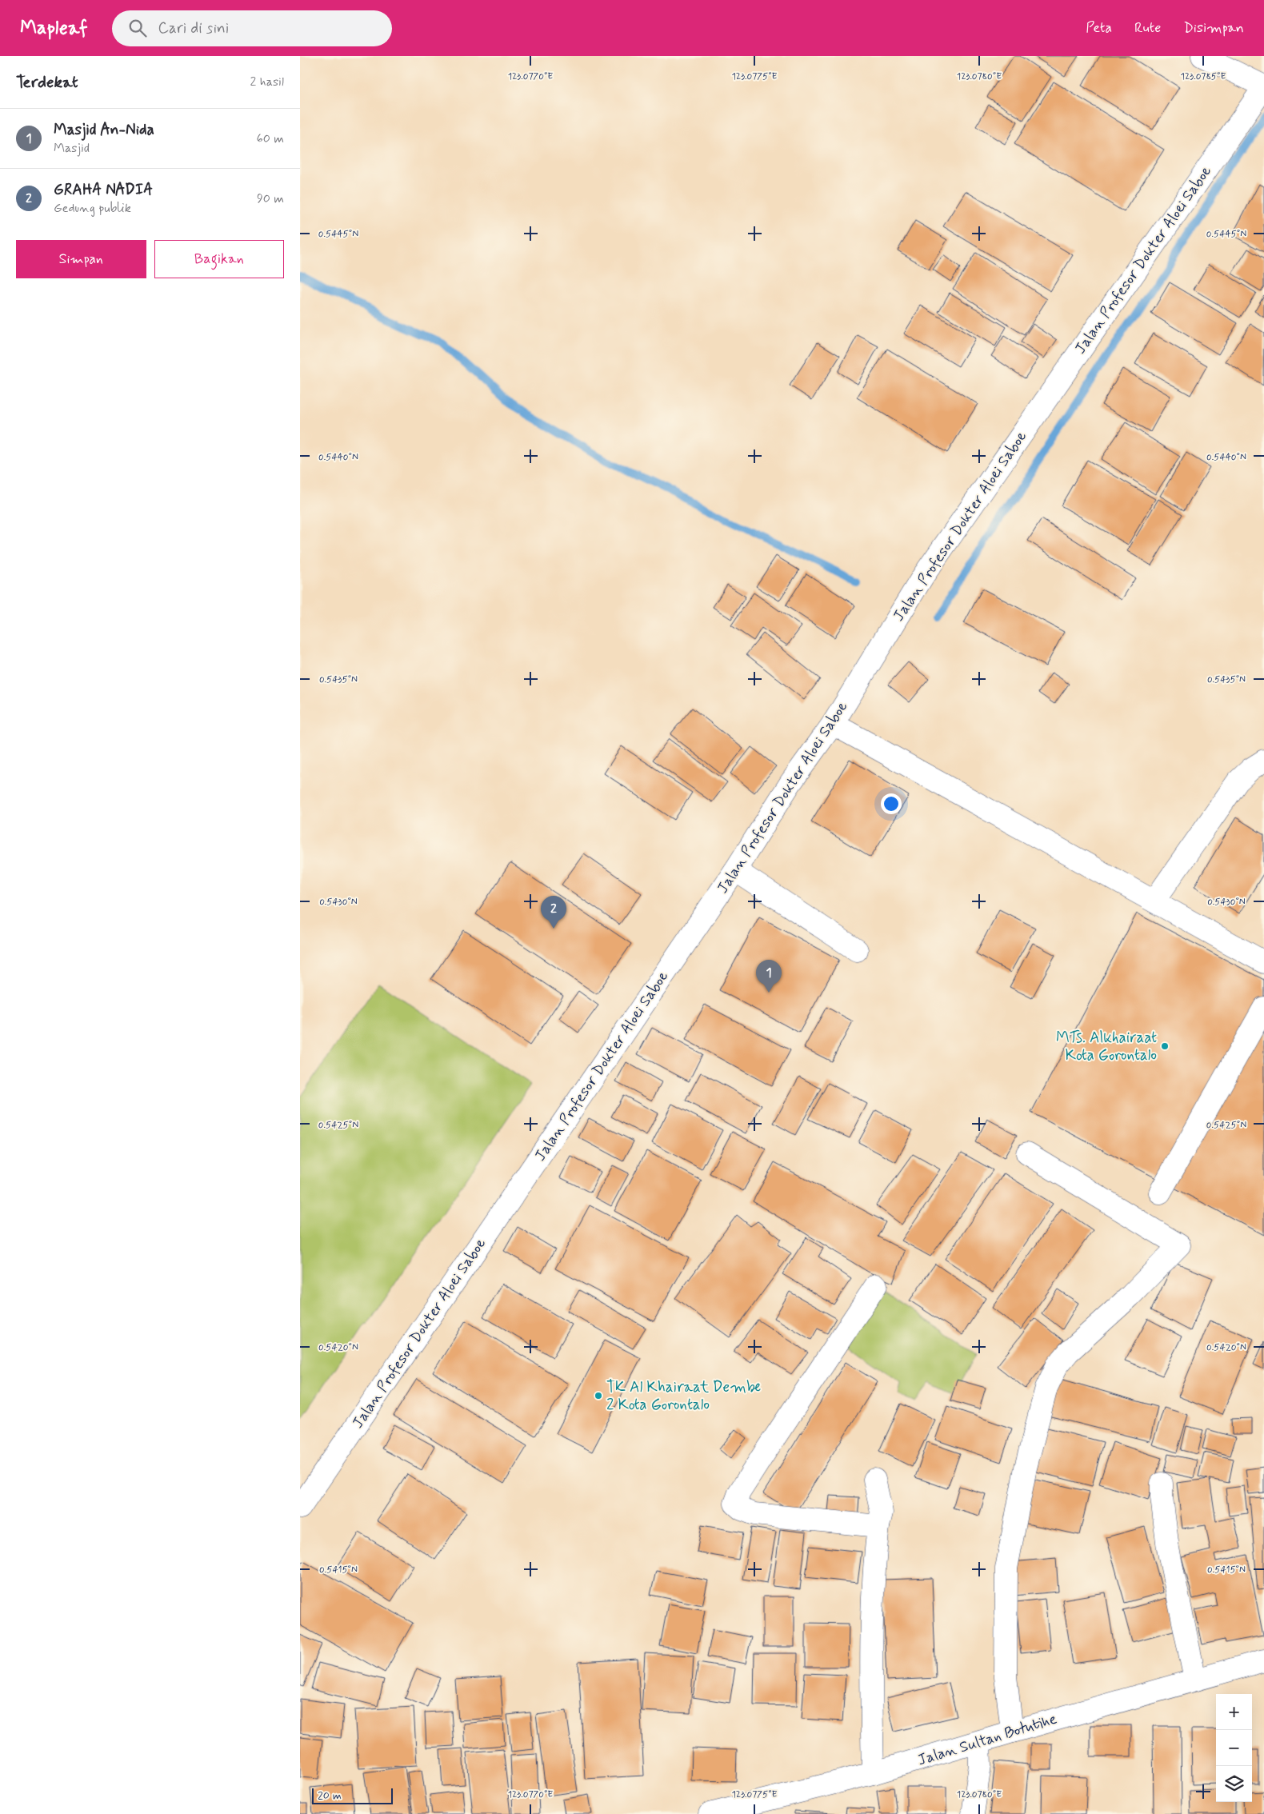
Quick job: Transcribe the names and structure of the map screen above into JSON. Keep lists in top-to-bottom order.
{
  "streets": {
    "street": ["Jalan Profesor Dokter Aloei Saboe", "Jalan Sultan Botutihe"]
  },
  "places": ["MTs. Alkhairaat Kota Gorontalo", "TK Al Khairaat Dembe 2 Kota Gorontalo"],
  "scale_bar": "20 m",
  "page": {
    "header": "Mapleaf",
    "search": "Cari di sini",
    "nav": ["Peta", "Rute", "Disimpan"],
    "heading": ["Terdekat", "2 hasil"],
    "list": [
      {
        "mark": "1",
        "name": "Masjid An-Nida",
        "note": "Masjid",
        "value": "60 m"
      },
      {
        "mark": "2",
        "name": "GRAHA NADIA",
        "note": "Gedung publik",
        "value": "90 m"
      }
    ],
    "buttons": ["Simpan", "Bagikan"],
    "pins": ["2", "1"],
    "map_buttons": ["+", "−"],
    "scale": "20 m"
  },
  "coordinates": [
    "123.0770°E",
    "123.0775°E",
    "123.0780°E",
    "123.0785°E",
    "0.5445°N",
    "0.5440°N",
    "0.5435°N",
    "0.5430°N",
    "0.5425°N",
    "0.5420°N",
    "0.5415°N"
  ]
}
